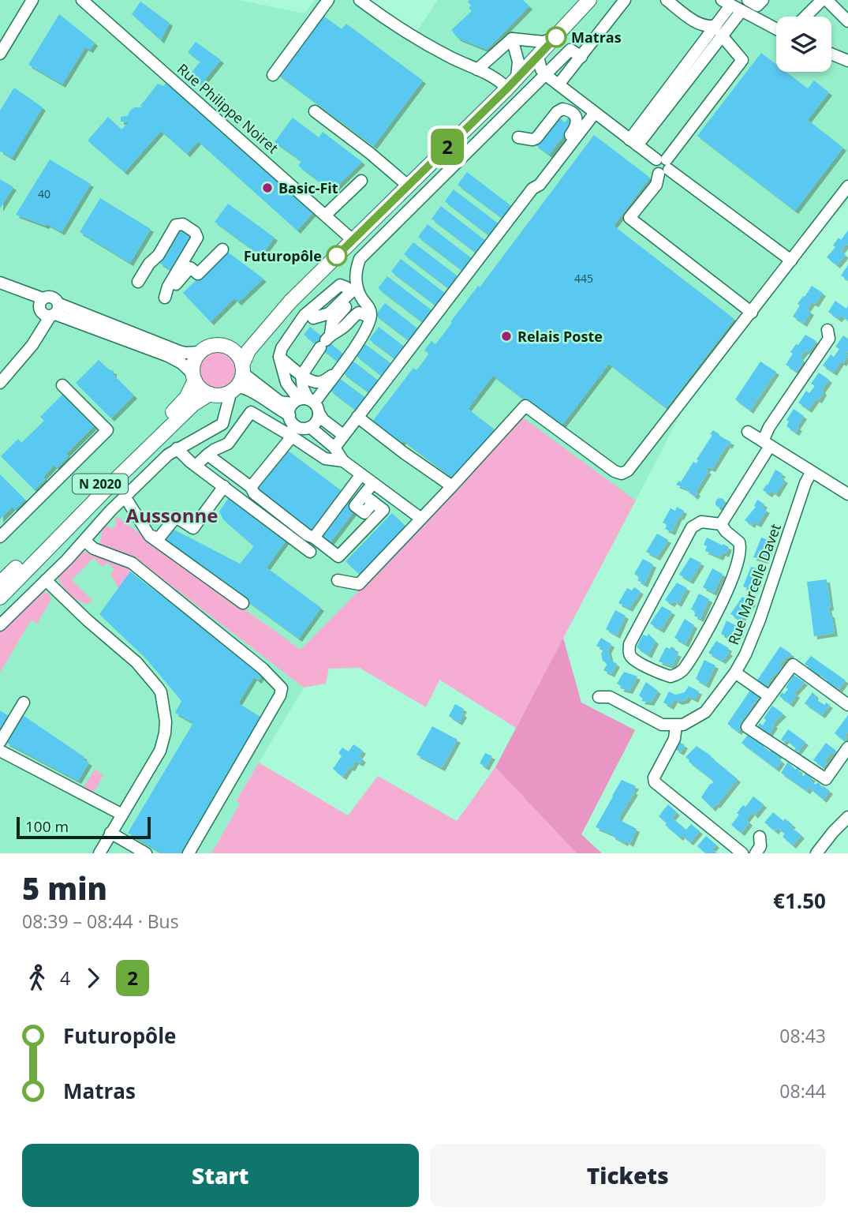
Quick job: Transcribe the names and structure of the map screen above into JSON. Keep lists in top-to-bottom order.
{
  "streets": {
    "main road": ["N 2020"],
    "street": ["Rue Philippe Noiret", "Rue Marcelle Davet"]
  },
  "districts": ["Aussonne"],
  "places": [
    "Matras",
    "Basic-Fit",
    "Futuropôle",
    "Relais Poste"
  ],
  "lines": ["bus line 2"],
  "house_numbers": ["40", "445"],
  "scale_bar": "100 m",
  "page": {
    "on_map": "2",
    "scale": "100 m",
    "heading": ["5 min", "08:39 – 08:44 · Bus", "€1.50"],
    "legs": ["4", "2"],
    "list": [
      {
        "name": "Futuropôle",
        "value": "08:43"
      },
      {
        "name": "Matras",
        "value": "08:44"
      }
    ],
    "buttons": ["Start", "Tickets"]
  }
}
